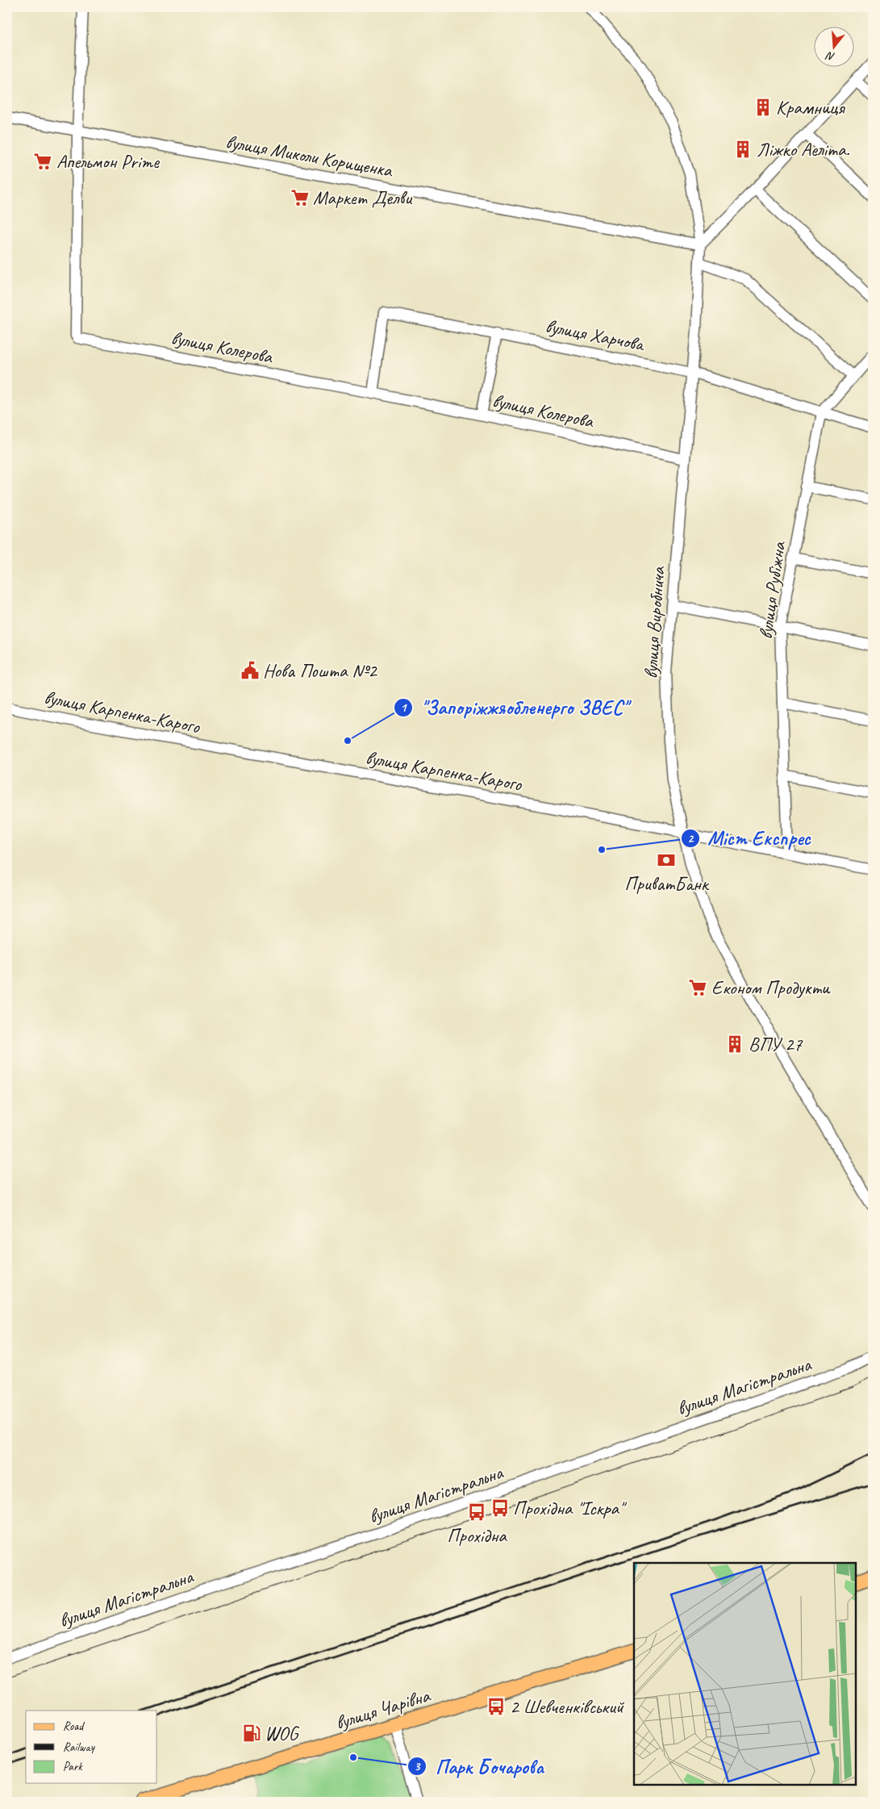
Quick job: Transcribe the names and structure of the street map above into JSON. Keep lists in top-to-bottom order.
{
  "streets": {
    "main road": ["вулиця Чарівна"],
    "street": [
      "вулиця Миколи Корищенка",
      "вулиця Харчова",
      "вулиця Колерова",
      "вулиця Рубіжна",
      "вулиця Виробнича",
      "вулиця Карпенка-Карого",
      "вулиця Магістральна"
    ]
  },
  "crossings": [
    ["вулиця Миколи Корищенка", "вулиця Колерова"],
    ["вулиця Миколи Корищенка", "вулиця Виробнича"],
    ["вулиця Харчова", "вулиця Колерова"],
    ["вулиця Харчова", "вулиця Рубіжна"],
    ["вулиця Харчова", "вулиця Виробнича"],
    ["вулиця Колерова", "вулиця Виробнича"],
    ["вулиця Рубіжна", "вулиця Карпенка-Карого"],
    ["вулиця Виробнича", "вулиця Карпенка-Карого"]
  ],
  "places": {
    "building": ["Крамниця", "Ліжко Аеліта.", "ВПУ 27"],
    "supermarket": ["Апельмон Prime", "Маркет Делви", "Економ Продукти"],
    "public building": ["Нова Пошта №2"],
    "other": ["\"Запоріжжяобленерго ЗВЕС\"", "Мiст Експрес", "Парк Бочарова"],
    "bank": ["ПриватБанк"],
    "bus stop": ["Прохідна \"Іскра\"", "Прохідна", "2 Шевченківський"],
    "fuel station": ["WOG"]
  },
  "legend": ["Road", "Railway", "Park"],
  "north": "bottom"
}
